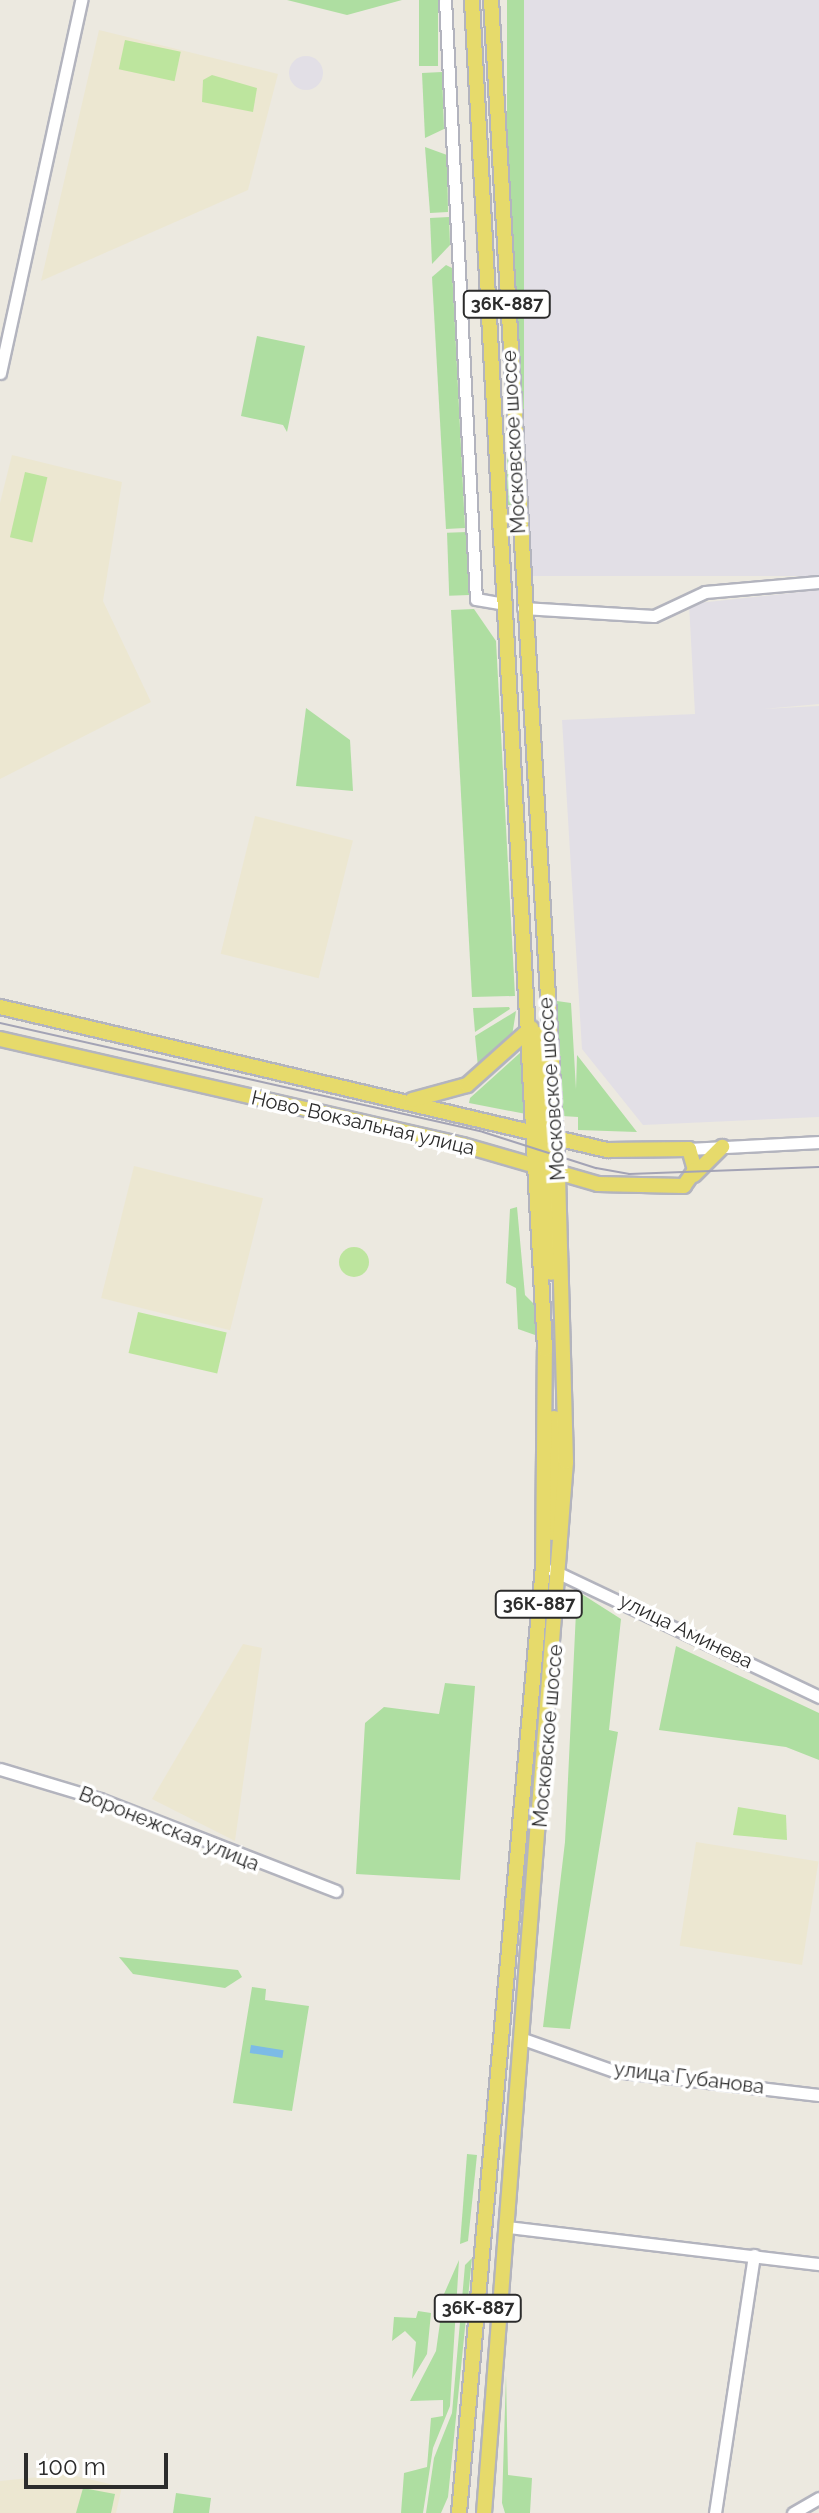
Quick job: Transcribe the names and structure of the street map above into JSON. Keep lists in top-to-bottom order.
{
  "streets": {
    "main road": ["36К-887", "Московское шоссе", "Ново-Вокзальная улица"],
    "street": ["улица Аминева", "Воронежская улица", "улица Губанова"]
  },
  "crossings": [
    ["Московское шоссе", "Ново-Вокзальная улица"],
    ["Московское шоссе", "улица Аминева"],
    ["Московское шоссе", "улица Губанова"]
  ],
  "scale_bar": "100 m"
}
